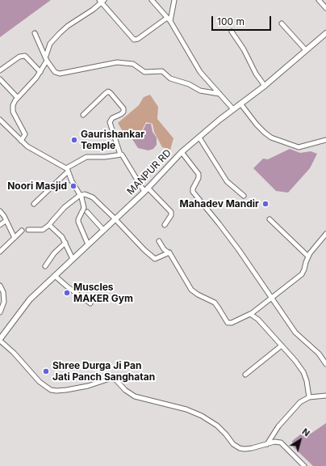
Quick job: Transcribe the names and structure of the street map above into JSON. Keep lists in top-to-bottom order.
{
  "streets": {
    "main road": ["MANPUR RD"]
  },
  "places": [
    "Gaurishankar Temple",
    "Noori Masjid",
    "Mahadev Mandir",
    "Muscles MAKER Gym",
    "Shree Durga Ji Pan Jati Panch Sanghatan"
  ],
  "scale_bar": "100 m",
  "north": "top right"
}
